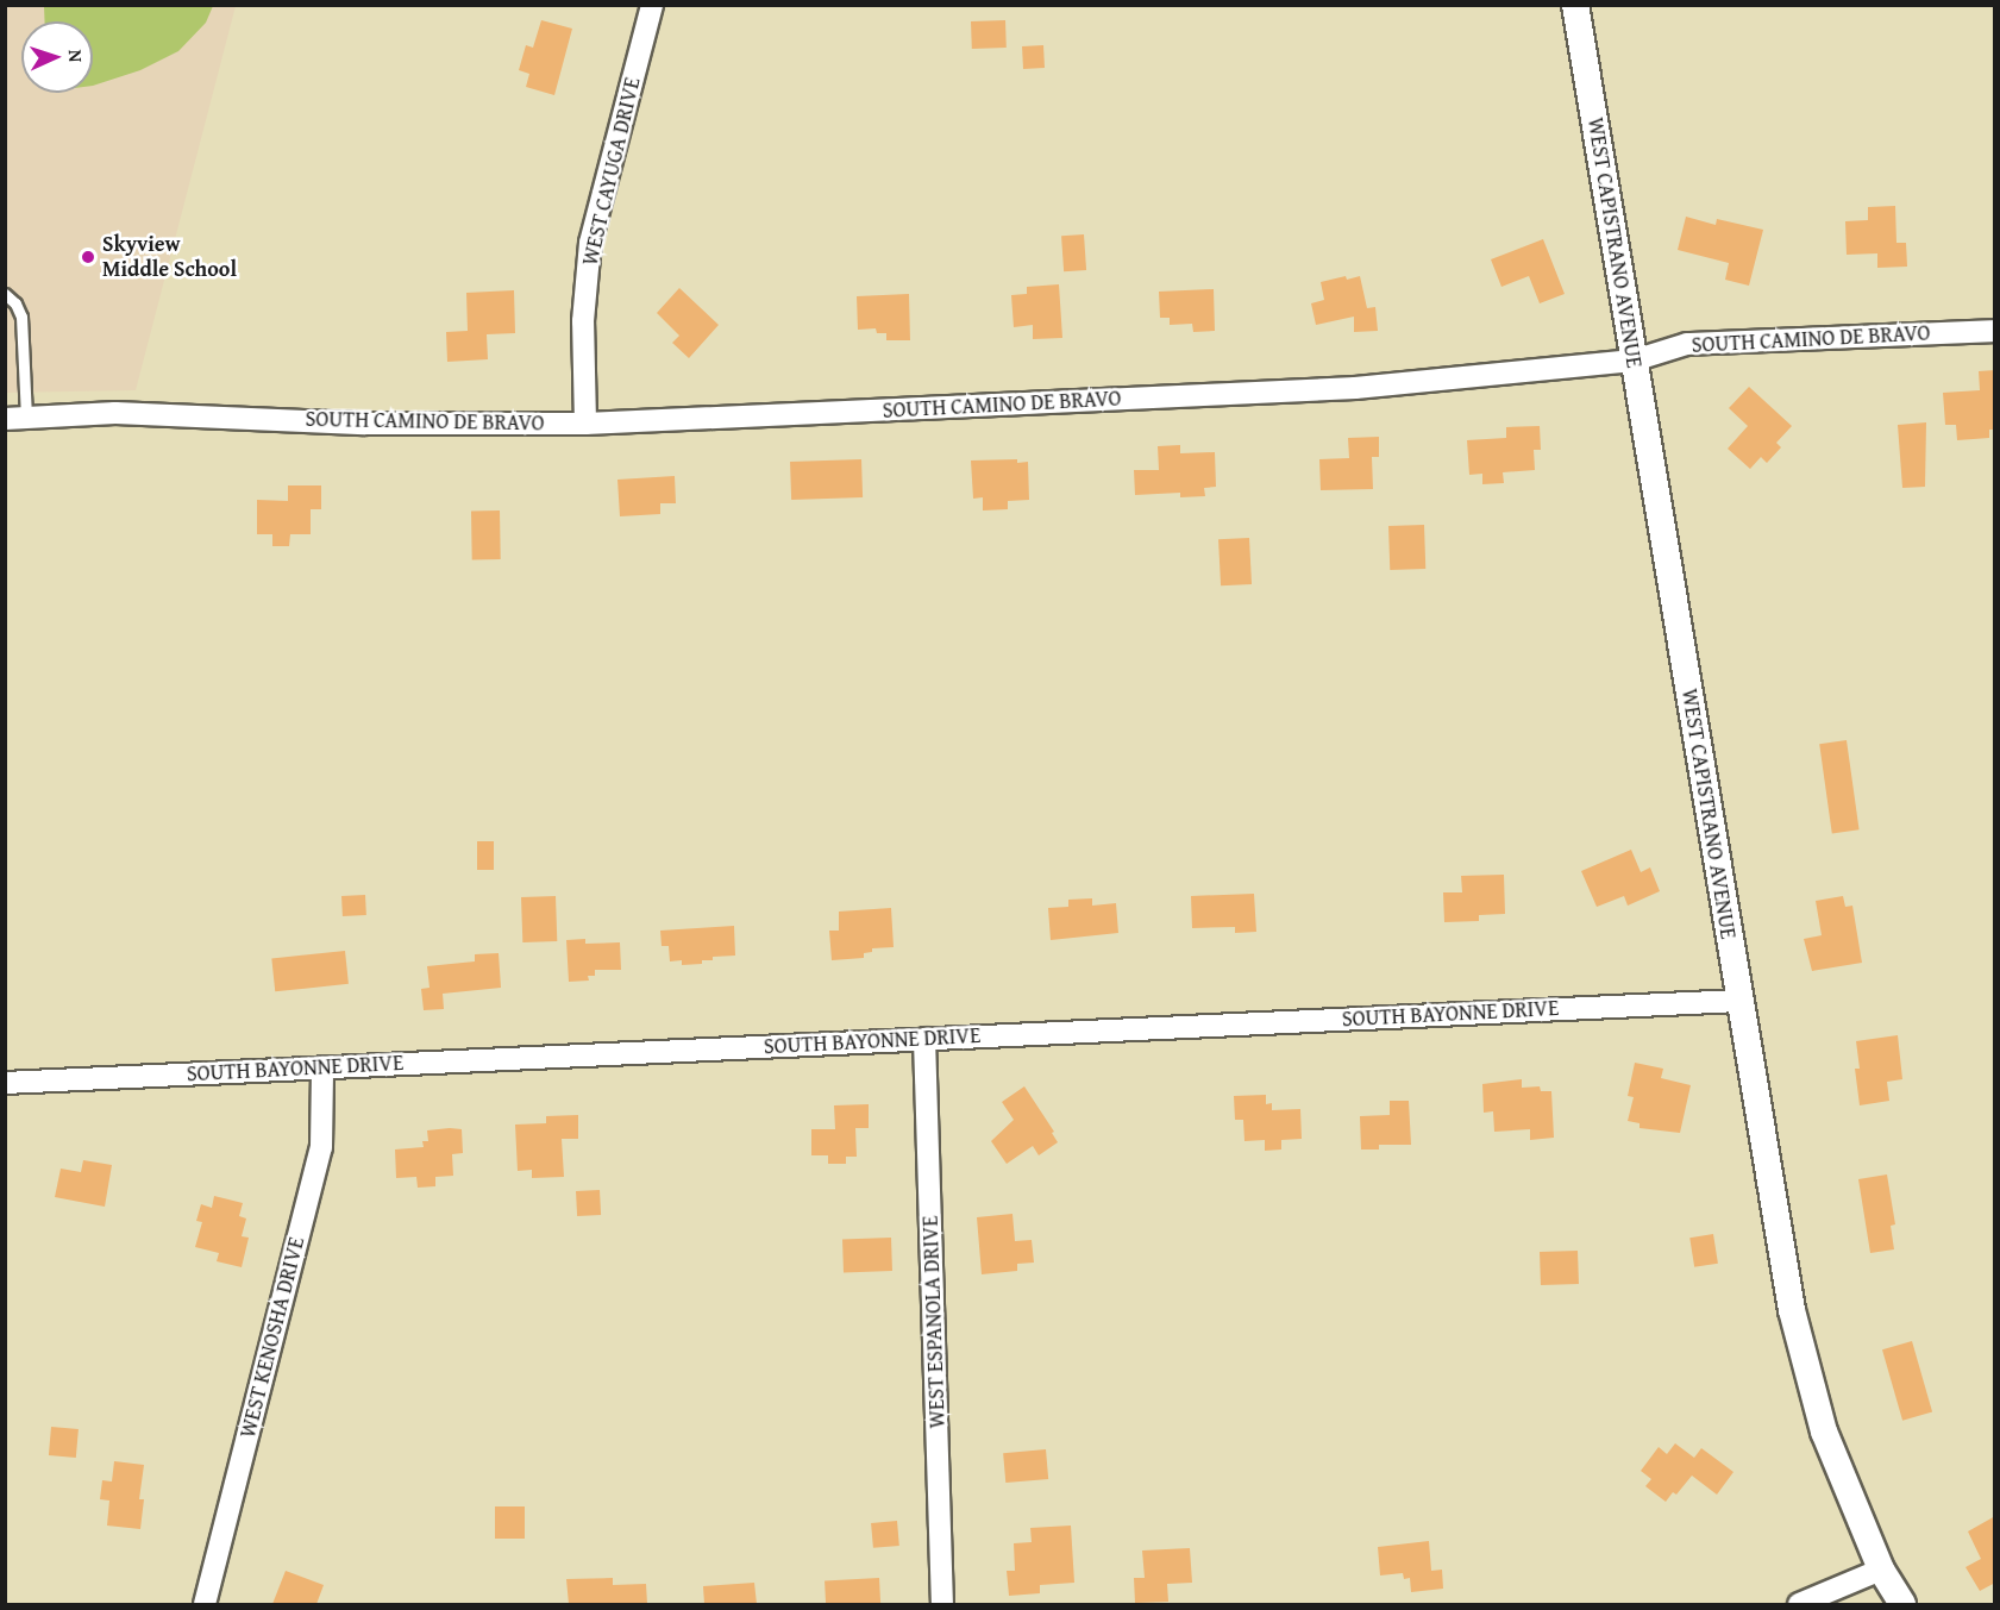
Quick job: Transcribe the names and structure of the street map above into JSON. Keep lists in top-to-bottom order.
{
  "streets": {
    "street": [
      "WEST CAYUGA DRIVE",
      "WEST CAPISTRANO AVENUE",
      "SOUTH CAMINO DE BRAVO",
      "SOUTH BAYONNE DRIVE",
      "WEST ESPANOLA DRIVE",
      "WEST KENOSHA DRIVE"
    ]
  },
  "crossings": [
    ["WEST CAYUGA DRIVE", "SOUTH CAMINO DE BRAVO"],
    ["WEST CAPISTRANO AVENUE", "SOUTH CAMINO DE BRAVO"],
    ["WEST CAPISTRANO AVENUE", "SOUTH BAYONNE DRIVE"],
    ["SOUTH BAYONNE DRIVE", "WEST ESPANOLA DRIVE"],
    ["SOUTH BAYONNE DRIVE", "WEST KENOSHA DRIVE"]
  ],
  "places": ["Skyview Middle School"],
  "north": "right"
}
